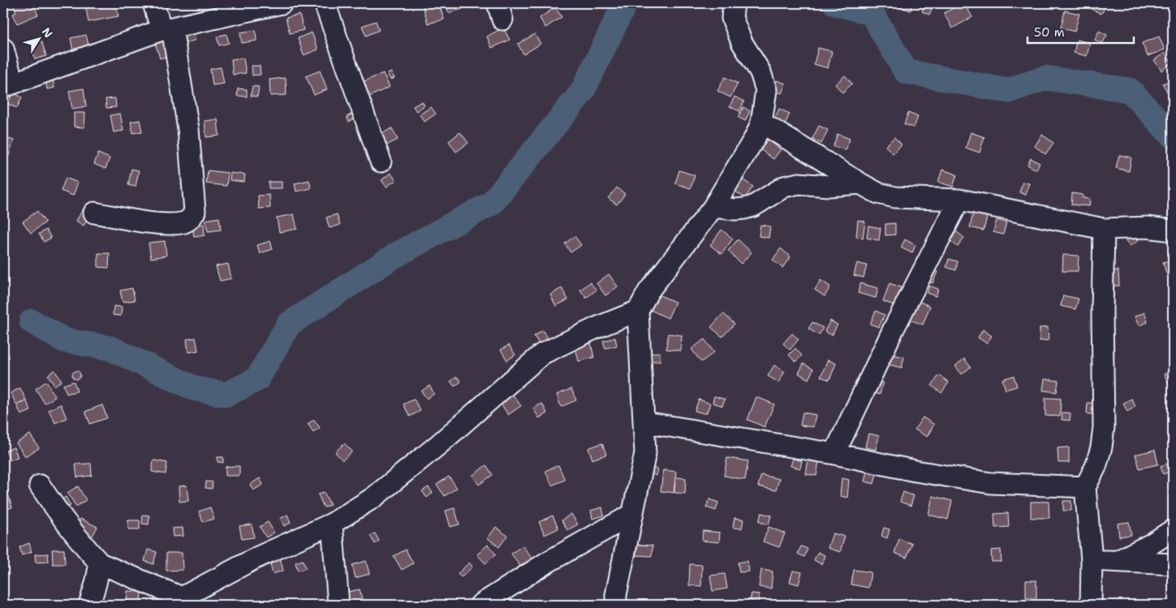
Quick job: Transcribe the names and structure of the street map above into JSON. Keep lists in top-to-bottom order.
{
  "scale_bar": "50 m",
  "north": "top right"
}
